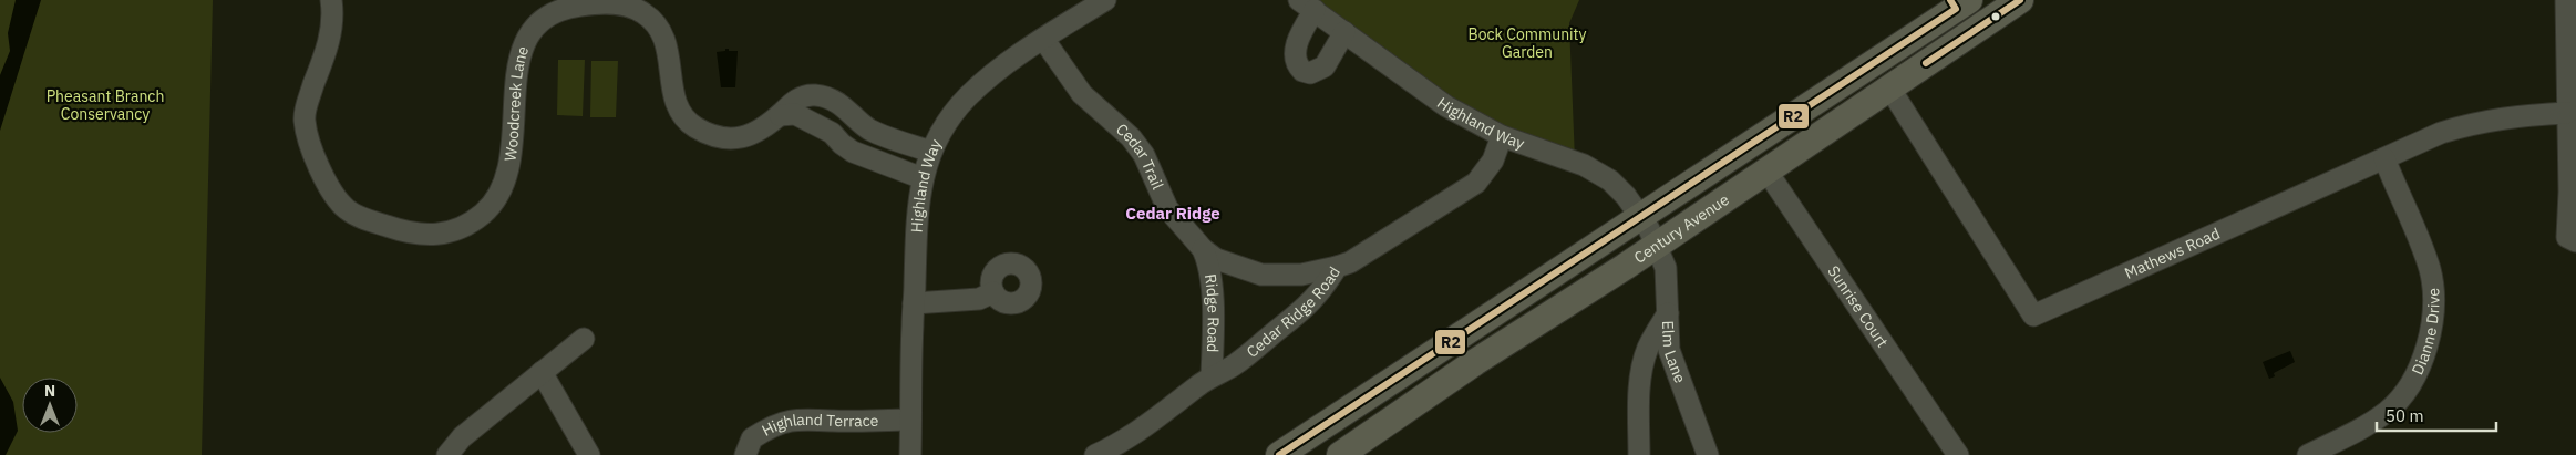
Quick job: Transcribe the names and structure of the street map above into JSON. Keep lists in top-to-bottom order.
{
  "streets": {
    "main road": ["Century Avenue"],
    "street": [
      "Woodcreek Lane",
      "Highland Way",
      "Cedar Trail",
      "Mathews Road",
      "Sunrise Court",
      "Cedar Ridge Road",
      "Ridge Road",
      "Dianne Drive",
      "Elm Lane",
      "Highland Terrace"
    ]
  },
  "crossings": [
    ["Woodcreek Lane", "Highland Way"],
    ["Highland Way", "Cedar Trail"],
    ["Highland Way", "Century Avenue"],
    ["Highland Way", "Cedar Ridge Road"],
    ["Highland Way", "Elm Lane"],
    ["Highland Way", "Highland Terrace"],
    ["Cedar Trail", "Cedar Ridge Road"],
    ["Cedar Trail", "Ridge Road"],
    ["Century Avenue", "Mathews Road"],
    ["Century Avenue", "Sunrise Court"],
    ["Century Avenue", "Elm Lane"],
    ["Mathews Road", "Dianne Drive"],
    ["Cedar Ridge Road", "Ridge Road"]
  ],
  "districts": ["Cedar Ridge"],
  "parks": ["Bock Community Garden", "Pheasant Branch Conservancy"],
  "lines": ["transit line R2"],
  "scale_bar": "50 m",
  "north": "top"
}
